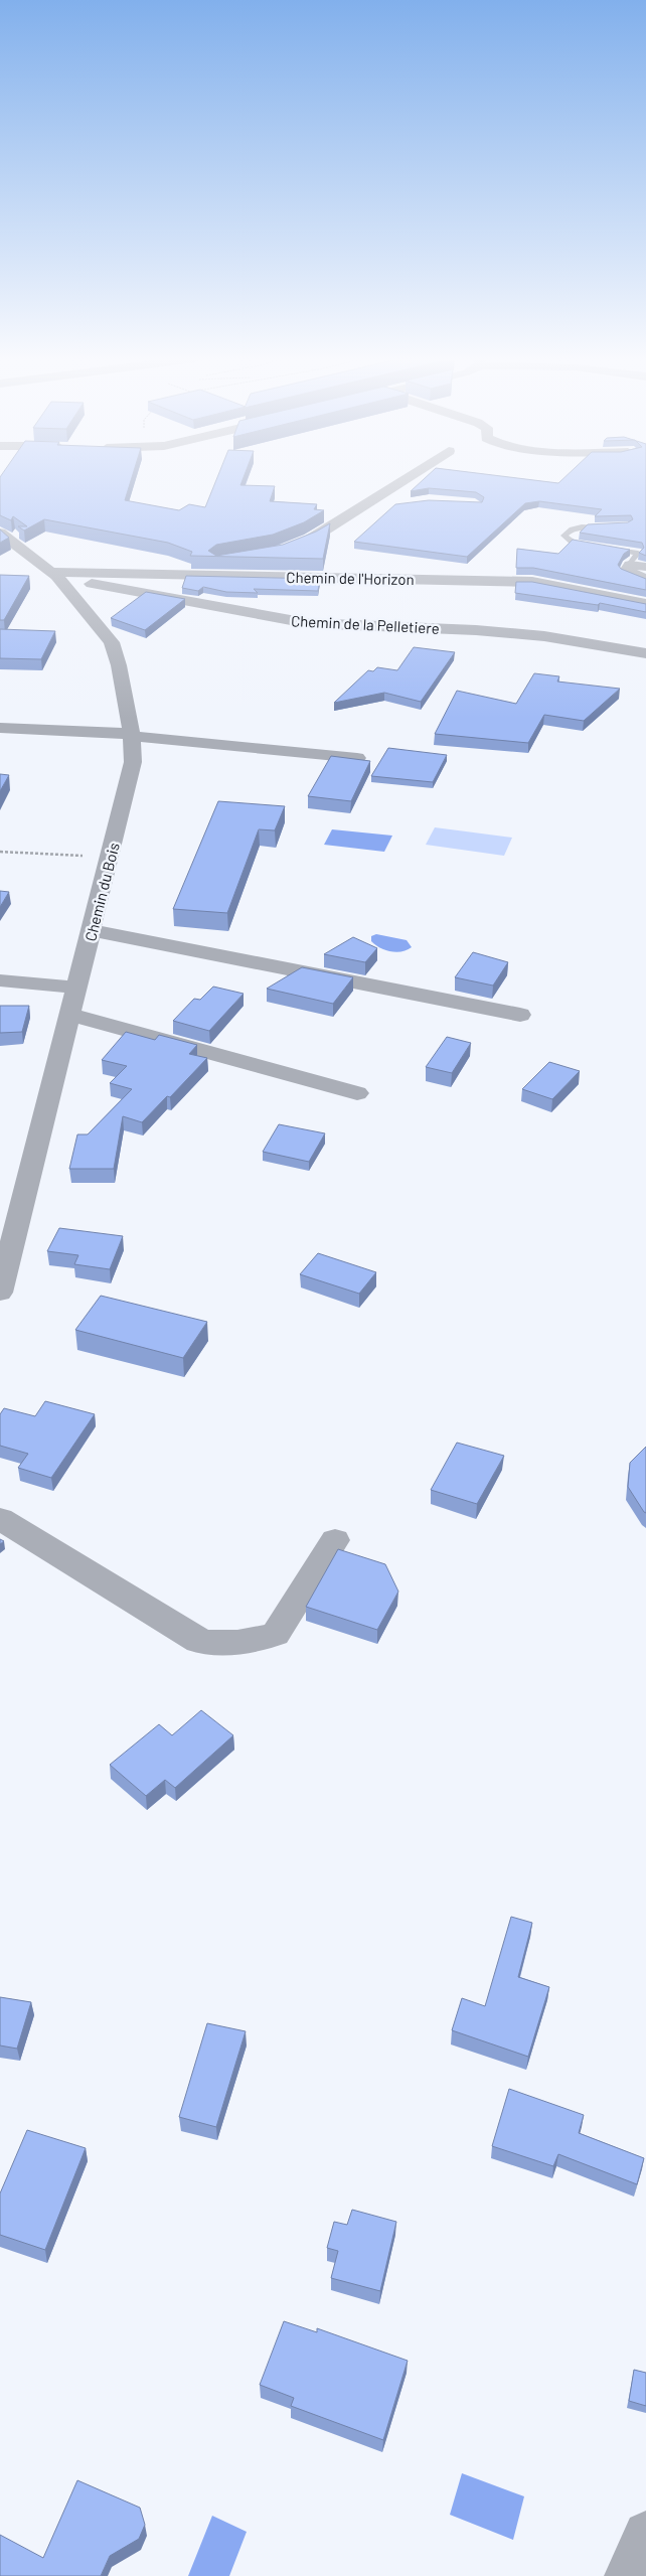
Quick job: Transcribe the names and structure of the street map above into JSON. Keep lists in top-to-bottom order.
{
  "streets": {
    "street": ["Chemin de l'Horizon", "Chemin de la Pelletiere", "Chemin du Bois"]
  },
  "crossings": [
    ["Chemin de l'Horizon", "Chemin de la Pelletiere"],
    ["Chemin de l'Horizon", "Chemin du Bois"],
    ["Chemin de la Pelletiere", "Chemin du Bois"]
  ]
}
